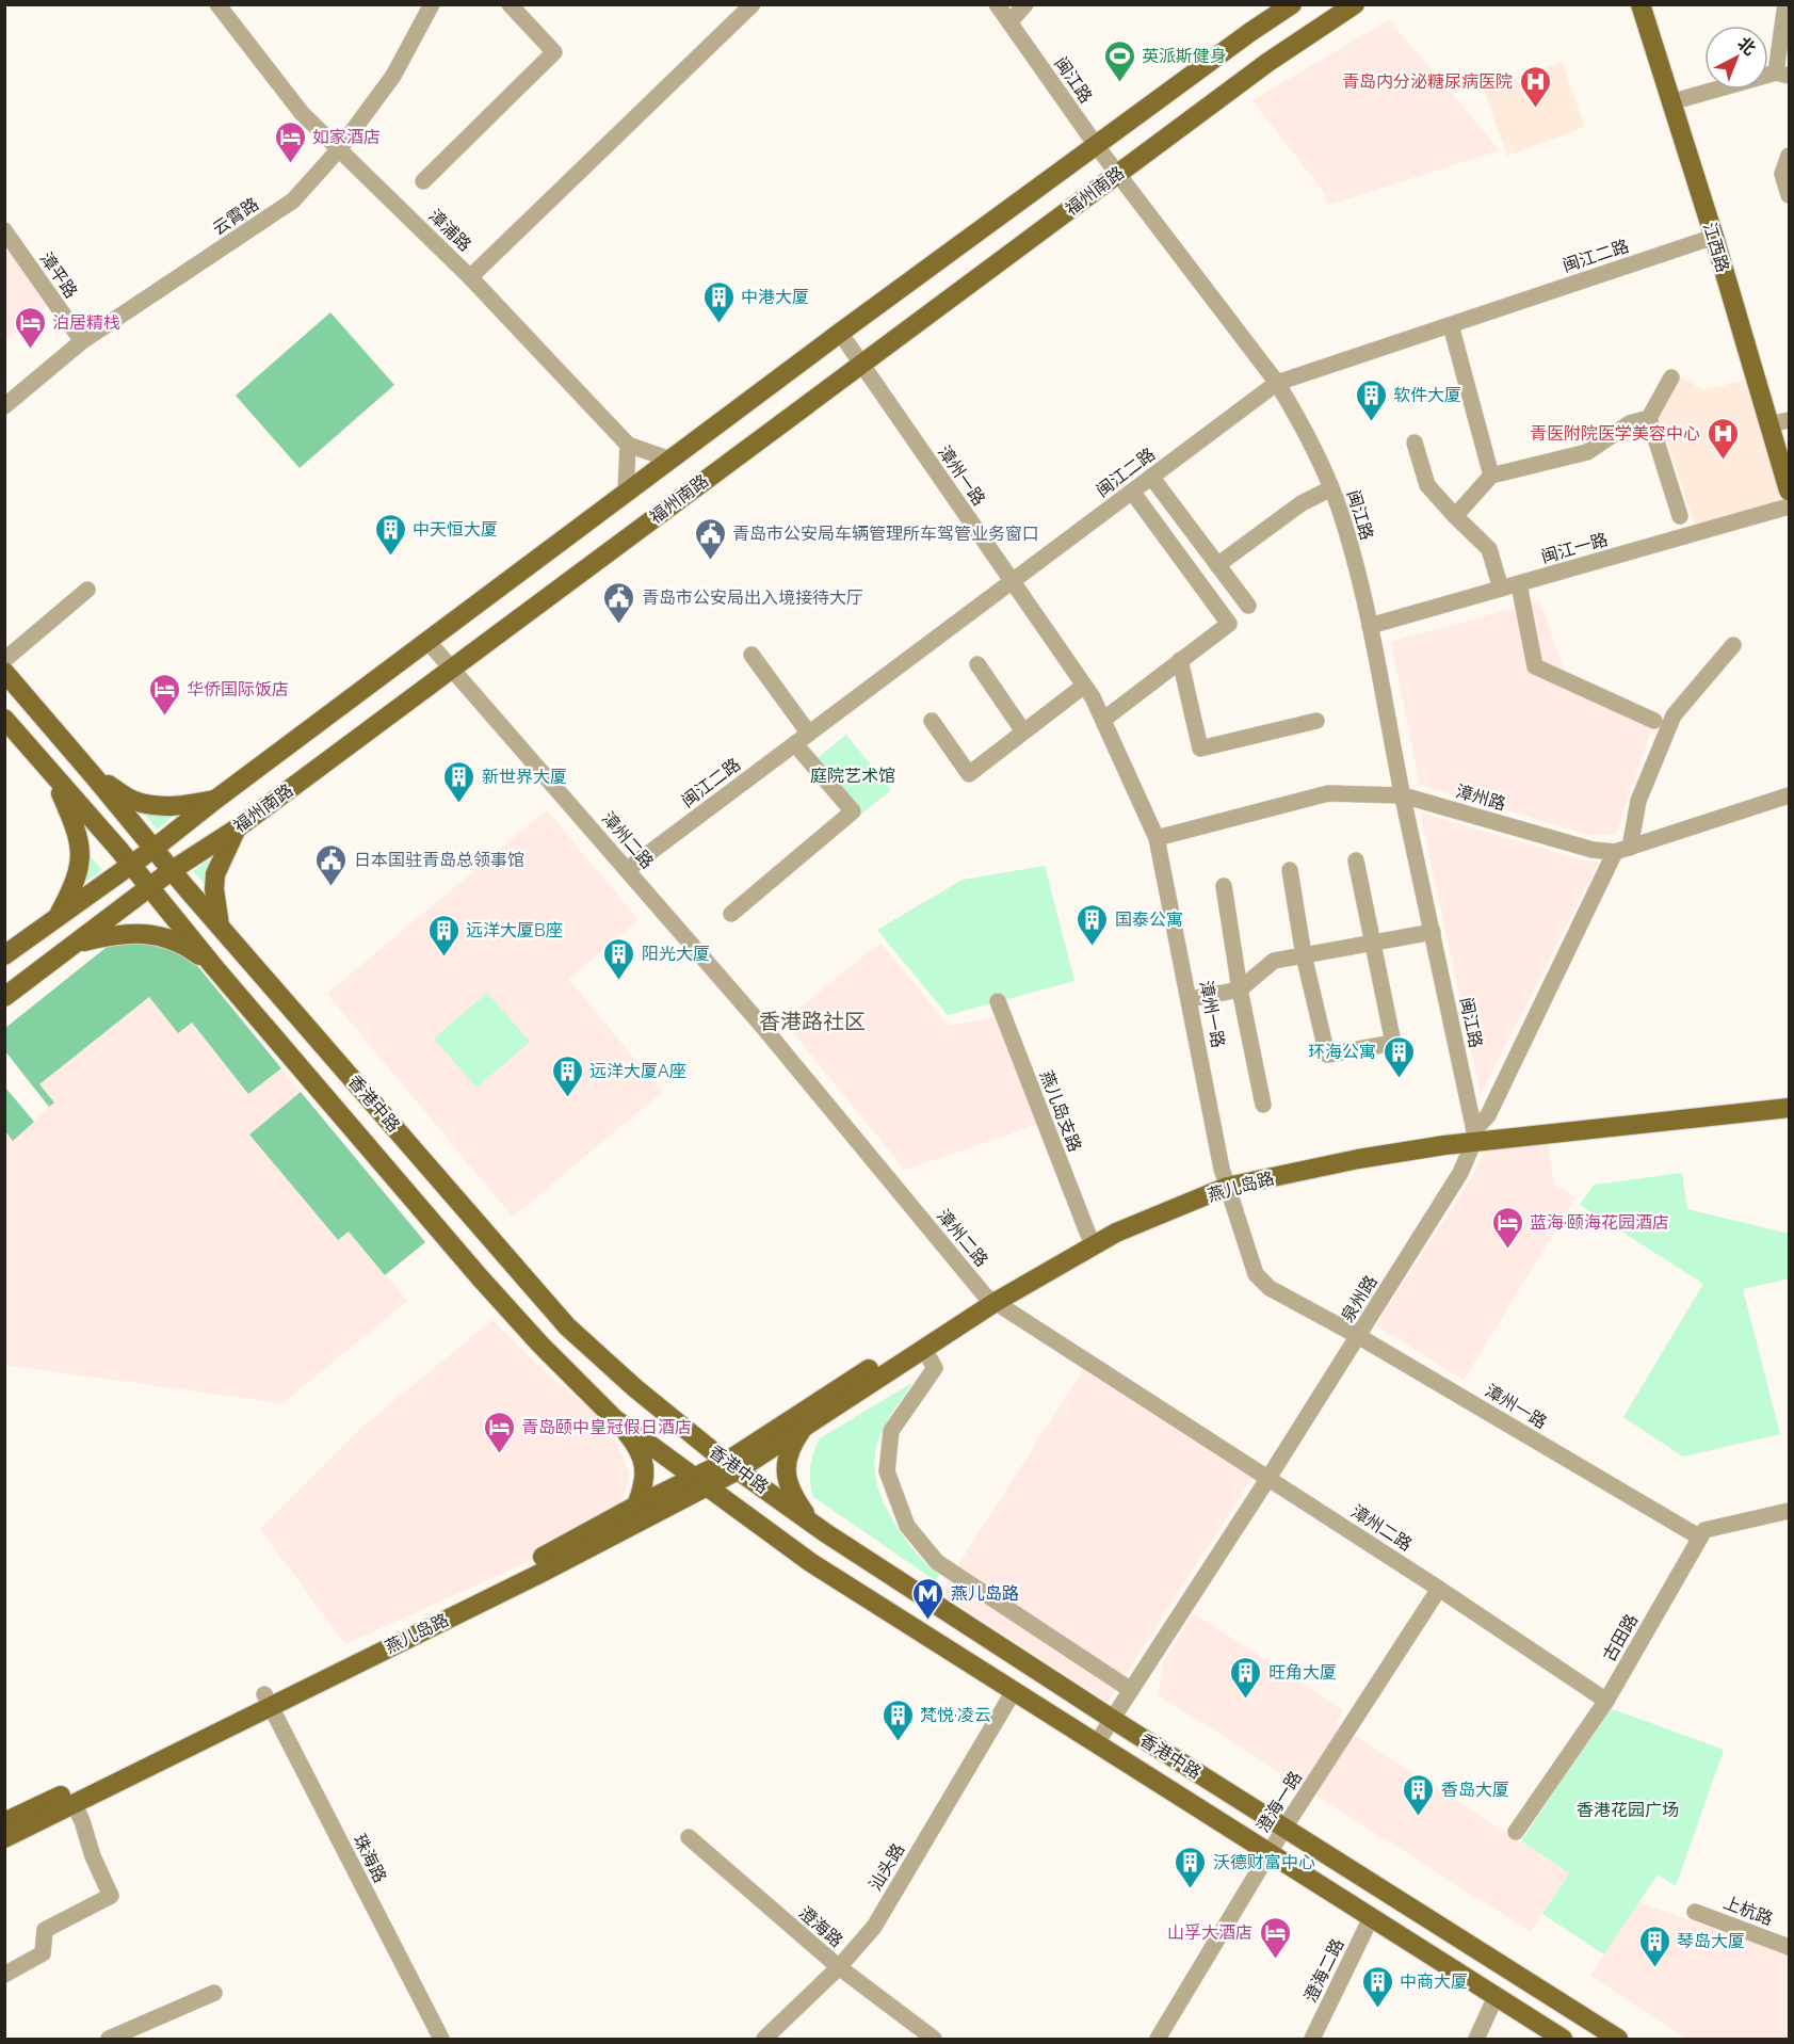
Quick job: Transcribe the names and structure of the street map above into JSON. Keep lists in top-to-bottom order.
{
  "streets": {
    "main road": [
      "福州南路",
      "江西路",
      "香港中路",
      "燕儿岛路"
    ],
    "street": [
      "闽江路",
      "云霄路",
      "漳浦路",
      "闽江二路",
      "漳平路",
      "漳州一路",
      "闽江一路",
      "漳州路",
      "漳州二路",
      "燕儿岛支路",
      "泉州路",
      "古田路",
      "澄海一路",
      "珠海路",
      "汕头路",
      "上杭路",
      "澄海路",
      "澄海二路"
    ]
  },
  "crossings": [
    ["闽江路", "福州南路"],
    ["闽江路", "闽江二路"],
    ["闽江路", "闽江一路"],
    ["闽江路", "漳州路"],
    ["闽江路", "燕儿岛路"],
    ["闽江路", "泉州路"],
    ["福州南路", "漳州一路"],
    ["福州南路", "漳州二路"],
    ["福州南路", "香港中路"],
    ["云霄路", "漳浦路"],
    ["云霄路", "漳平路"],
    ["江西路", "闽江二路"],
    ["闽江二路", "漳州一路"],
    ["闽江二路", "漳州二路"],
    ["漳州一路", "漳州路"],
    ["漳州一路", "燕儿岛路"],
    ["漳州一路", "泉州路"],
    ["漳州一路", "古田路"],
    ["漳州路", "泉州路"],
    ["漳州二路", "燕儿岛路"],
    ["漳州二路", "泉州路"],
    ["漳州二路", "古田路"],
    ["漳州二路", "澄海一路"],
    ["香港中路", "燕儿岛路"],
    ["香港中路", "泉州路"],
    ["香港中路", "澄海一路"],
    ["香港中路", "汕头路"],
    ["香港中路", "澄海二路"],
    ["燕儿岛支路", "燕儿岛路"],
    ["燕儿岛路", "泉州路"],
    ["燕儿岛路", "珠海路"],
    ["汕头路", "澄海路"]
  ],
  "districts": ["香港路社区"],
  "parks": ["庭院艺术馆", "香港花园广场"],
  "places": {
    "sports": ["英派斯健身"],
    "hospital": ["青岛内分泌糖尿病医院", "青医附院医学美容中心"],
    "hotel": [
      "如家酒店",
      "泊居精栈",
      "华侨国际饭店",
      "蓝海·颐海花园酒店",
      "青岛颐中皇冠假日酒店",
      "山孚大酒店"
    ],
    "building": [
      "中港大厦",
      "软件大厦",
      "中天恒大厦",
      "新世界大厦",
      "国泰公寓",
      "远洋大厦B座",
      "阳光大厦",
      "环海公寓",
      "远洋大厦A座",
      "旺角大厦",
      "梵悦·凌云",
      "香岛大厦",
      "沃德财富中心",
      "琴岛大厦",
      "中商大厦"
    ],
    "public building": ["青岛市公安局车辆管理所车驾管业务窗口", "青岛市公安局出入境接待大厅", "日本国驻青岛总领事馆"],
    "metro station": ["燕儿岛路"]
  },
  "north": "top right"
}
